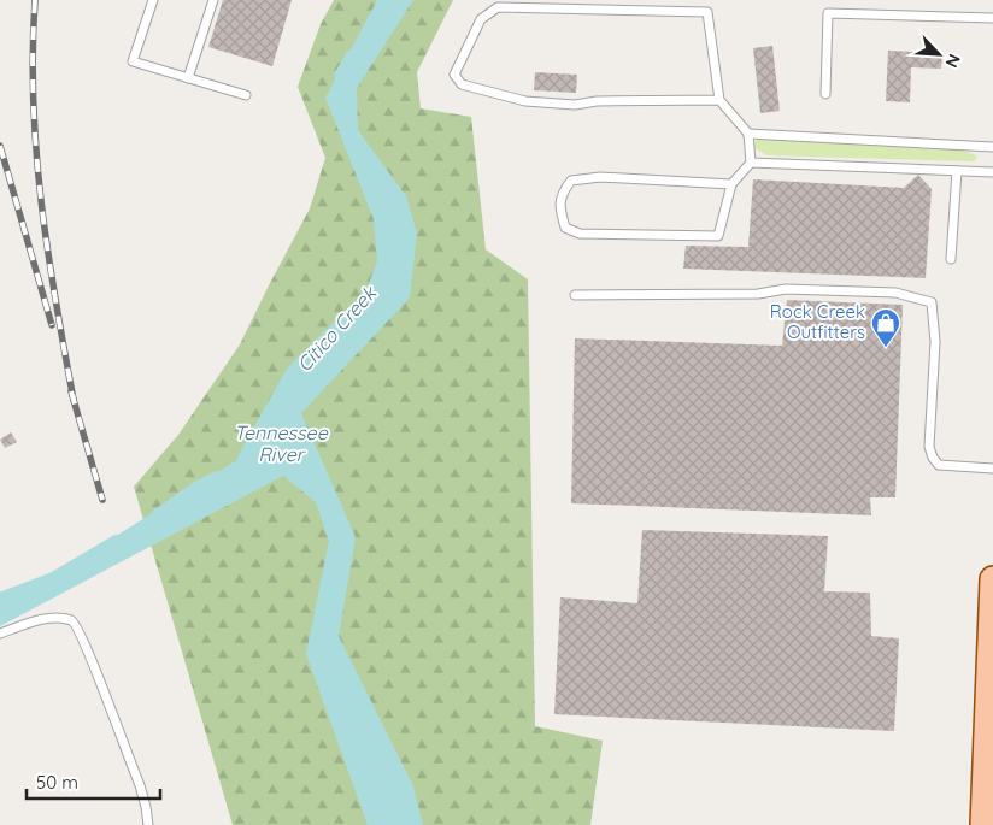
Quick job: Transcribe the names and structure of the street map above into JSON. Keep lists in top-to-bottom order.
{
  "water": ["Citico Creek", "Tennessee River"],
  "places": {
    "shop": ["Rock Creek Outfitters"]
  },
  "scale_bar": "50 m",
  "north": "bottom right"
}
